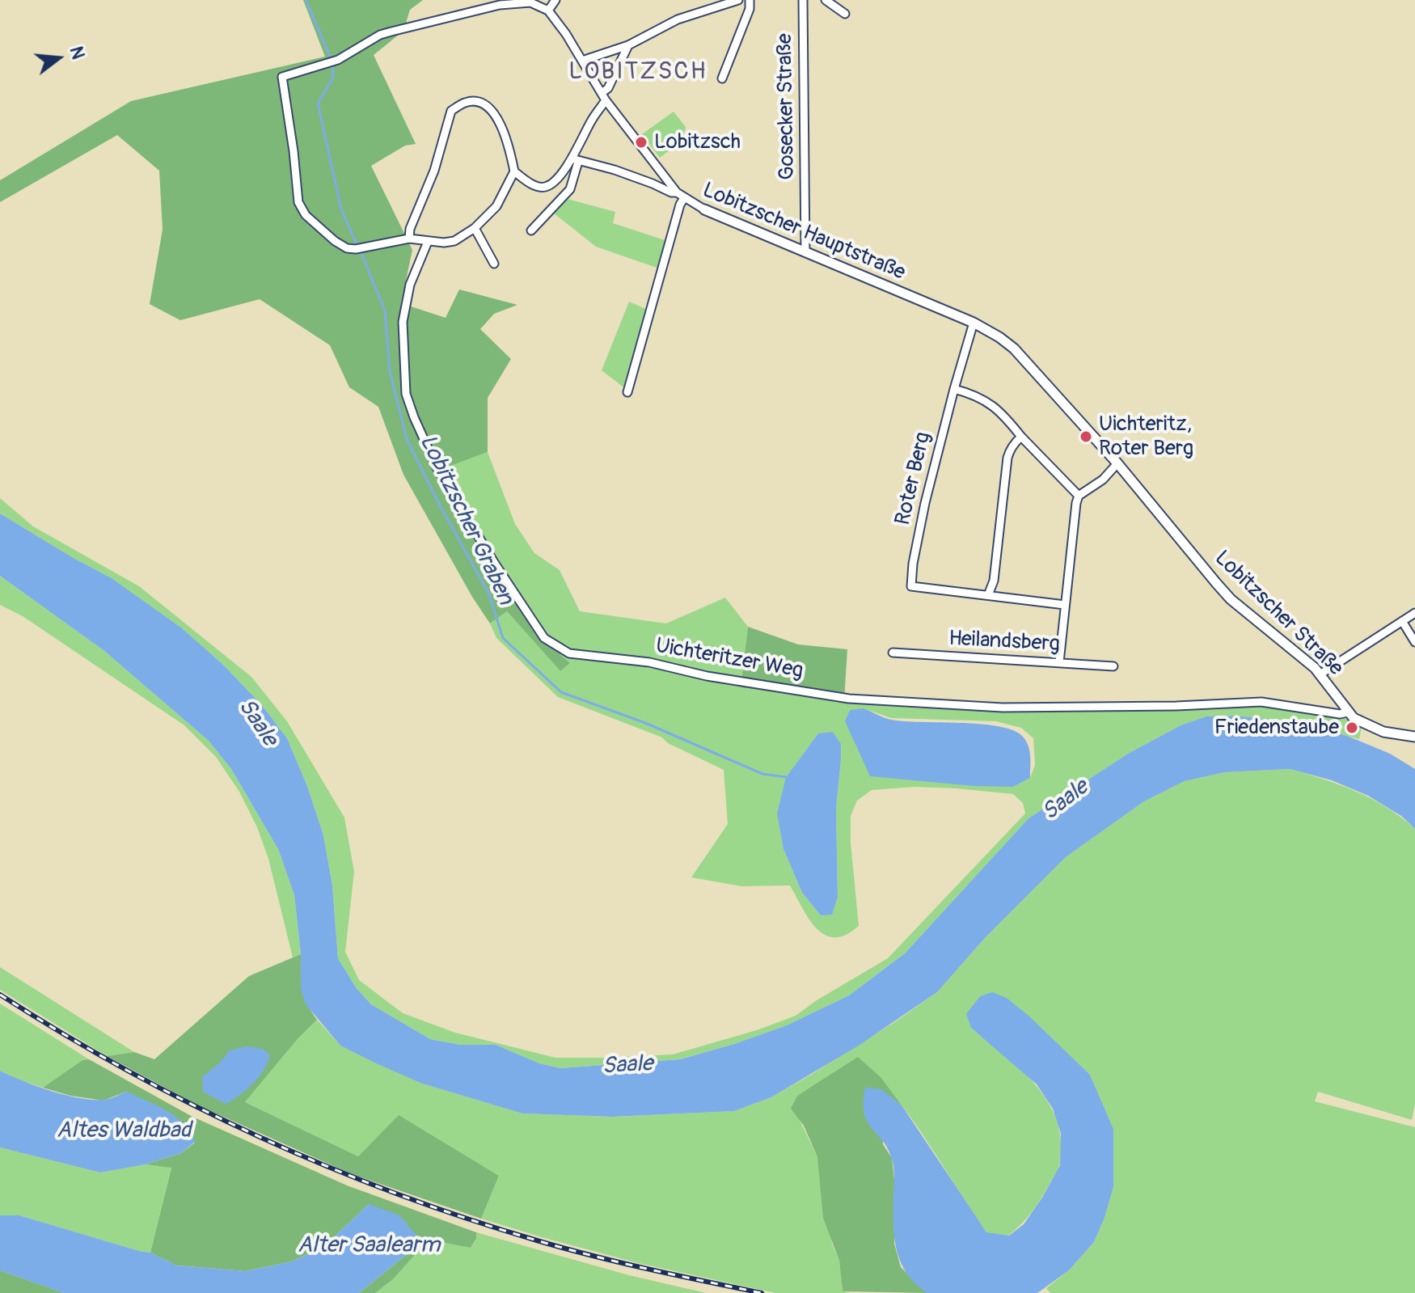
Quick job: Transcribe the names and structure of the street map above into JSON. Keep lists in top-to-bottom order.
{
  "streets": {
    "street": [
      "Gosecker Straße",
      "Lobitzscher Hauptstraße",
      "Roter Berg",
      "Lobitzscher Straße",
      "Heilandsberg",
      "Uichteritzer Weg"
    ]
  },
  "crossings": [
    ["Gosecker Straße", "Lobitzscher Hauptstraße"],
    ["Lobitzscher Hauptstraße", "Lobitzscher Straße"],
    ["Lobitzscher Straße", "Uichteritzer Weg"]
  ],
  "districts": ["LOBITZSCH"],
  "water": [
    "Lobitzscher Graben",
    "Saale",
    "Altes Waldbad",
    "Alter Saalearm"
  ],
  "places": ["Lobitzsch", "Uichteritz, Roter Berg", "Friedenstaube"],
  "north": "right"
}
